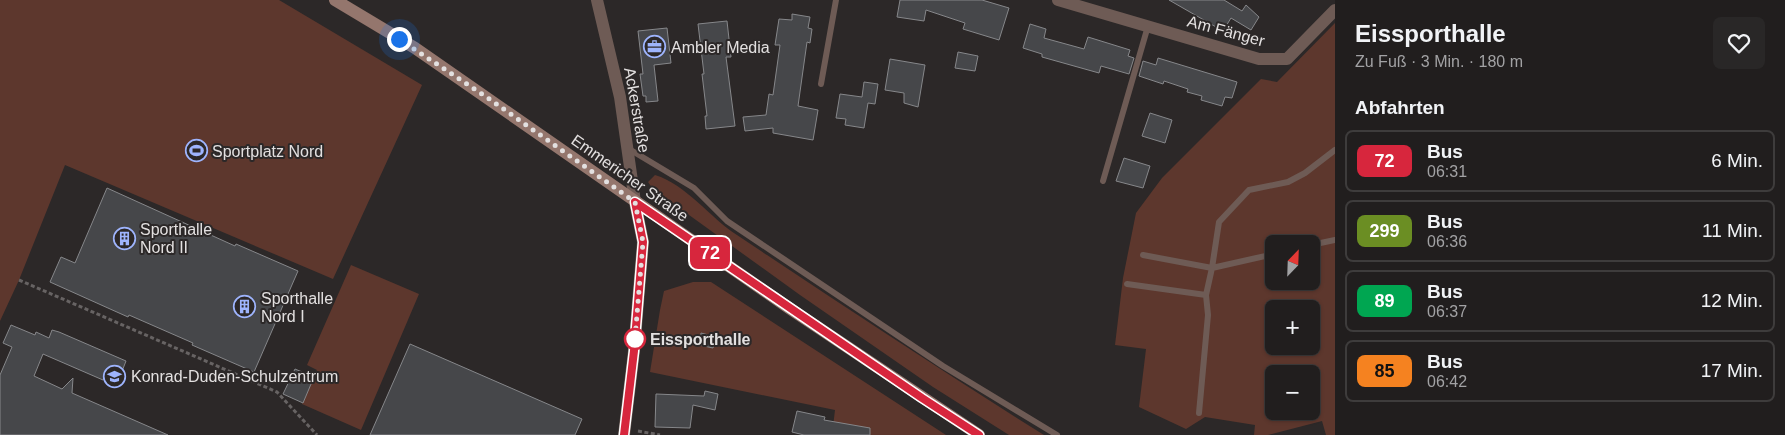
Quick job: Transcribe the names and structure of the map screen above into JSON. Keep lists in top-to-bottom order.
{
  "streets": {
    "main road": ["Emmericher Straße"],
    "street": ["Am Fänger", "Ackerstraße"]
  },
  "crossings": [
    ["Ackerstraße", "Emmericher Straße"]
  ],
  "places": {
    "office": ["Ambler Media"],
    "sports": ["Sportplatz Nord"],
    "building": ["Sporthalle Nord II", "Sporthalle Nord I"],
    "other": ["Eissporthalle"],
    "school or university": ["Konrad-Duden-Schulzentrum"]
  },
  "lines": ["bus line 72"],
  "north": "top right",
  "page": {
    "on_map": "72",
    "heading": [
      ["Eissporthalle", "Zu Fuß · 3 Min. · 180 m"],
      "Abfahrten"
    ],
    "list": [
      {
        "mark": "72",
        "name": "Bus",
        "note": "06:31",
        "value": "6 Min."
      },
      {
        "mark": "299",
        "name": "Bus",
        "note": "06:36",
        "value": "11 Min."
      },
      {
        "mark": "89",
        "name": "Bus",
        "note": "06:37",
        "value": "12 Min."
      },
      {
        "mark": "85",
        "name": "Bus",
        "note": "06:42",
        "value": "17 Min."
      }
    ],
    "map_buttons": ["+", "−"]
  }
}
